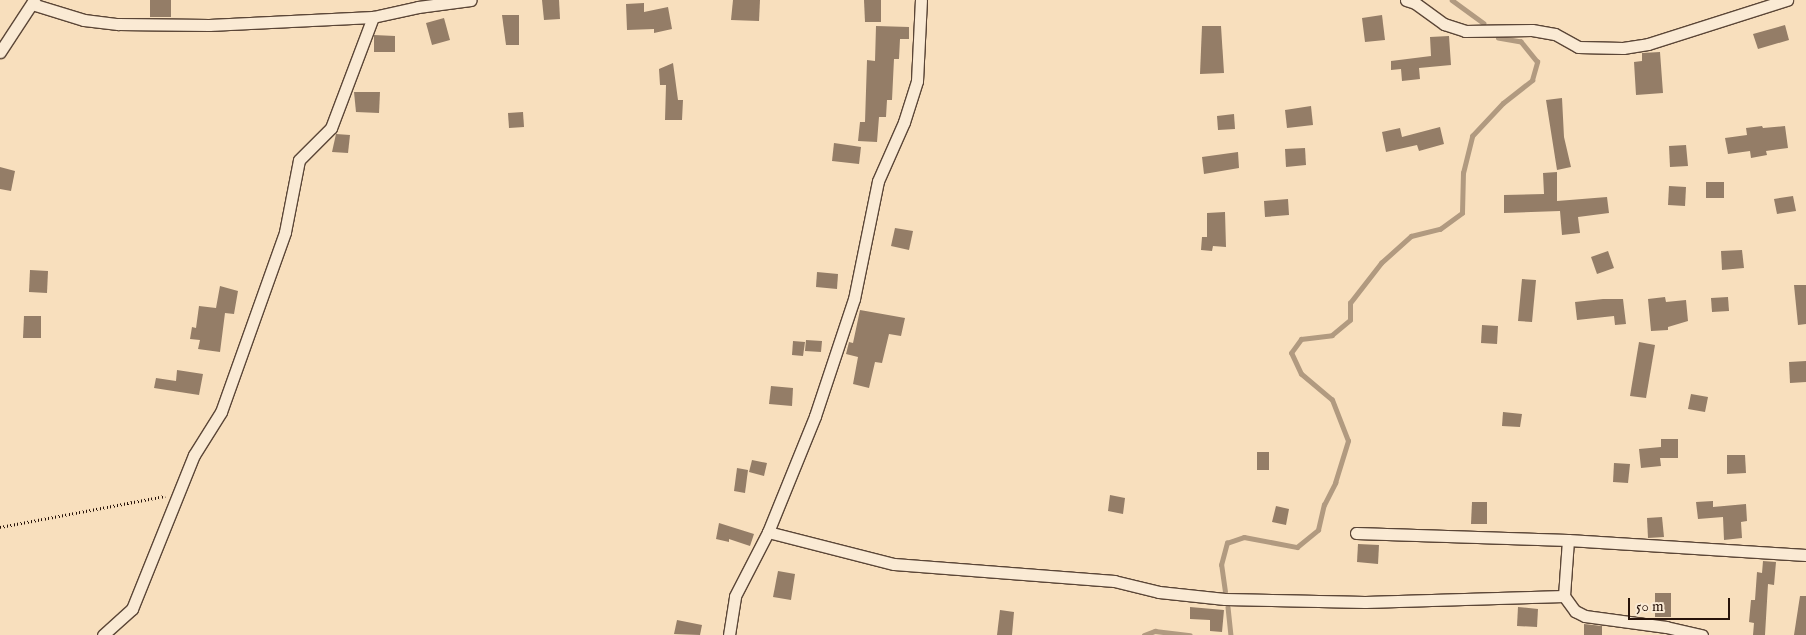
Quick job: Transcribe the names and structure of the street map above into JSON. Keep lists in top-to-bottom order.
{
  "scale_bar": "50 m"
}
